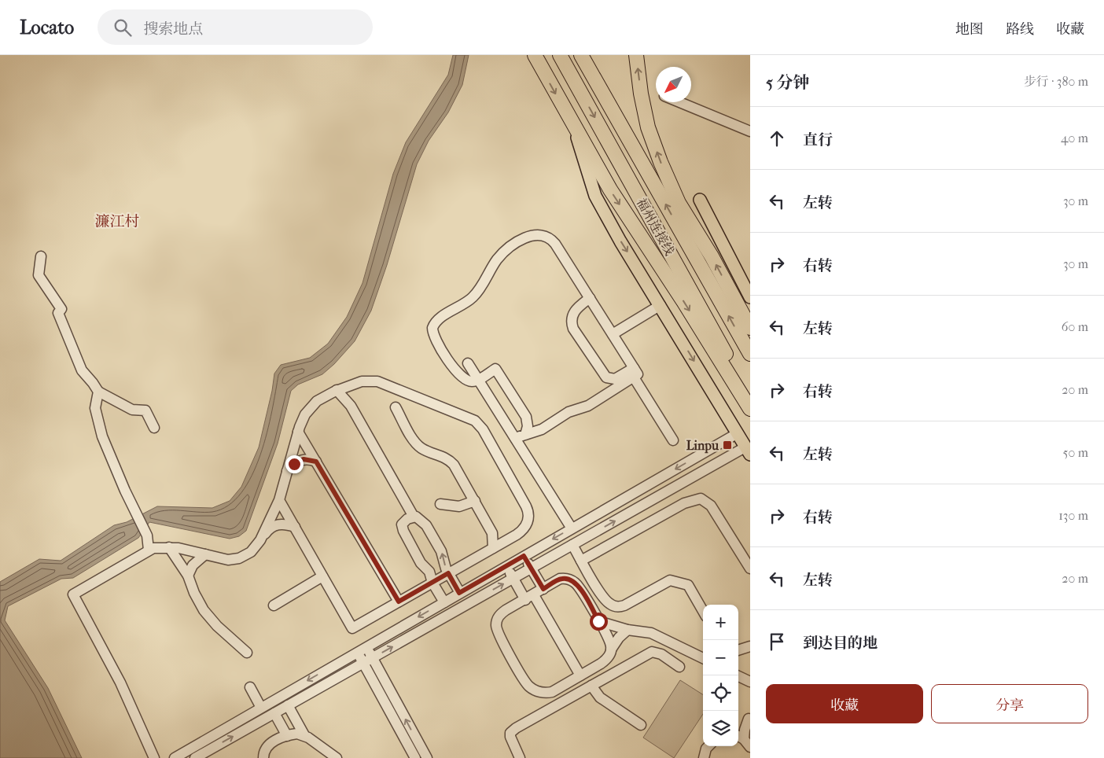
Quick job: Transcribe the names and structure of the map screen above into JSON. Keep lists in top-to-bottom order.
{
  "streets": {
    "highway": ["福州连接线"]
  },
  "districts": ["濂江村"],
  "places": {
    "transit": ["Linpu"]
  },
  "north": "bottom left",
  "page": {
    "header": "Locato",
    "search": "搜索地点",
    "nav": ["地图", "路线", "收藏"],
    "heading": ["5 分钟", "步行 · 380 m"],
    "list": [
      ["直行", "40 m"],
      ["左转", "30 m"],
      ["右转", "30 m"],
      ["左转", "60 m"],
      ["右转", "20 m"],
      ["左转", "50 m"],
      ["右转", "130 m"],
      ["左转", "20 m"],
      "到达目的地"
    ],
    "map_buttons": ["+", "−"],
    "buttons": ["收藏", "分享"]
  }
}
